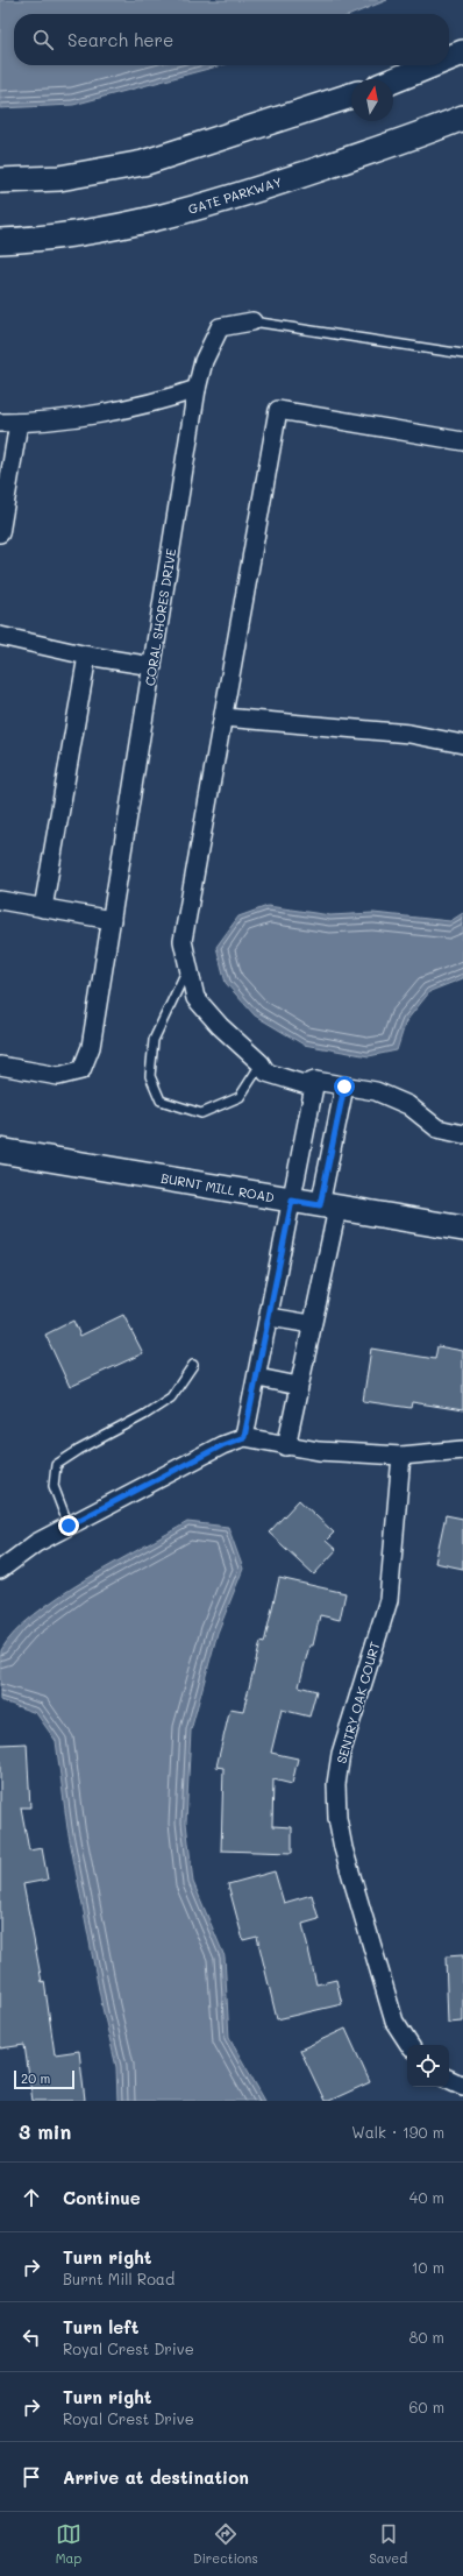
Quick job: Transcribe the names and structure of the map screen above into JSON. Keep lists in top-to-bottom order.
{
  "streets": {
    "main road": ["GATE PARKWAY", "BURNT MILL ROAD"],
    "street": ["CORAL SHORES DRIVE", "SENTRY OAK COURT"]
  },
  "scale_bar": "20 m",
  "north": "top",
  "page": {
    "search": "Search here",
    "scale": "20 m",
    "heading": ["3 min", "Walk · 190 m"],
    "list": [
      ["Continue", "40 m"],
      ["Turn right", "Burnt Mill Road", "10 m"],
      ["Turn left", "Royal Crest Drive", "80 m"],
      ["Turn right", "Royal Crest Drive", "60 m"],
      "Arrive at destination"
    ],
    "nav": ["Map", "Directions", "Saved"]
  }
}
